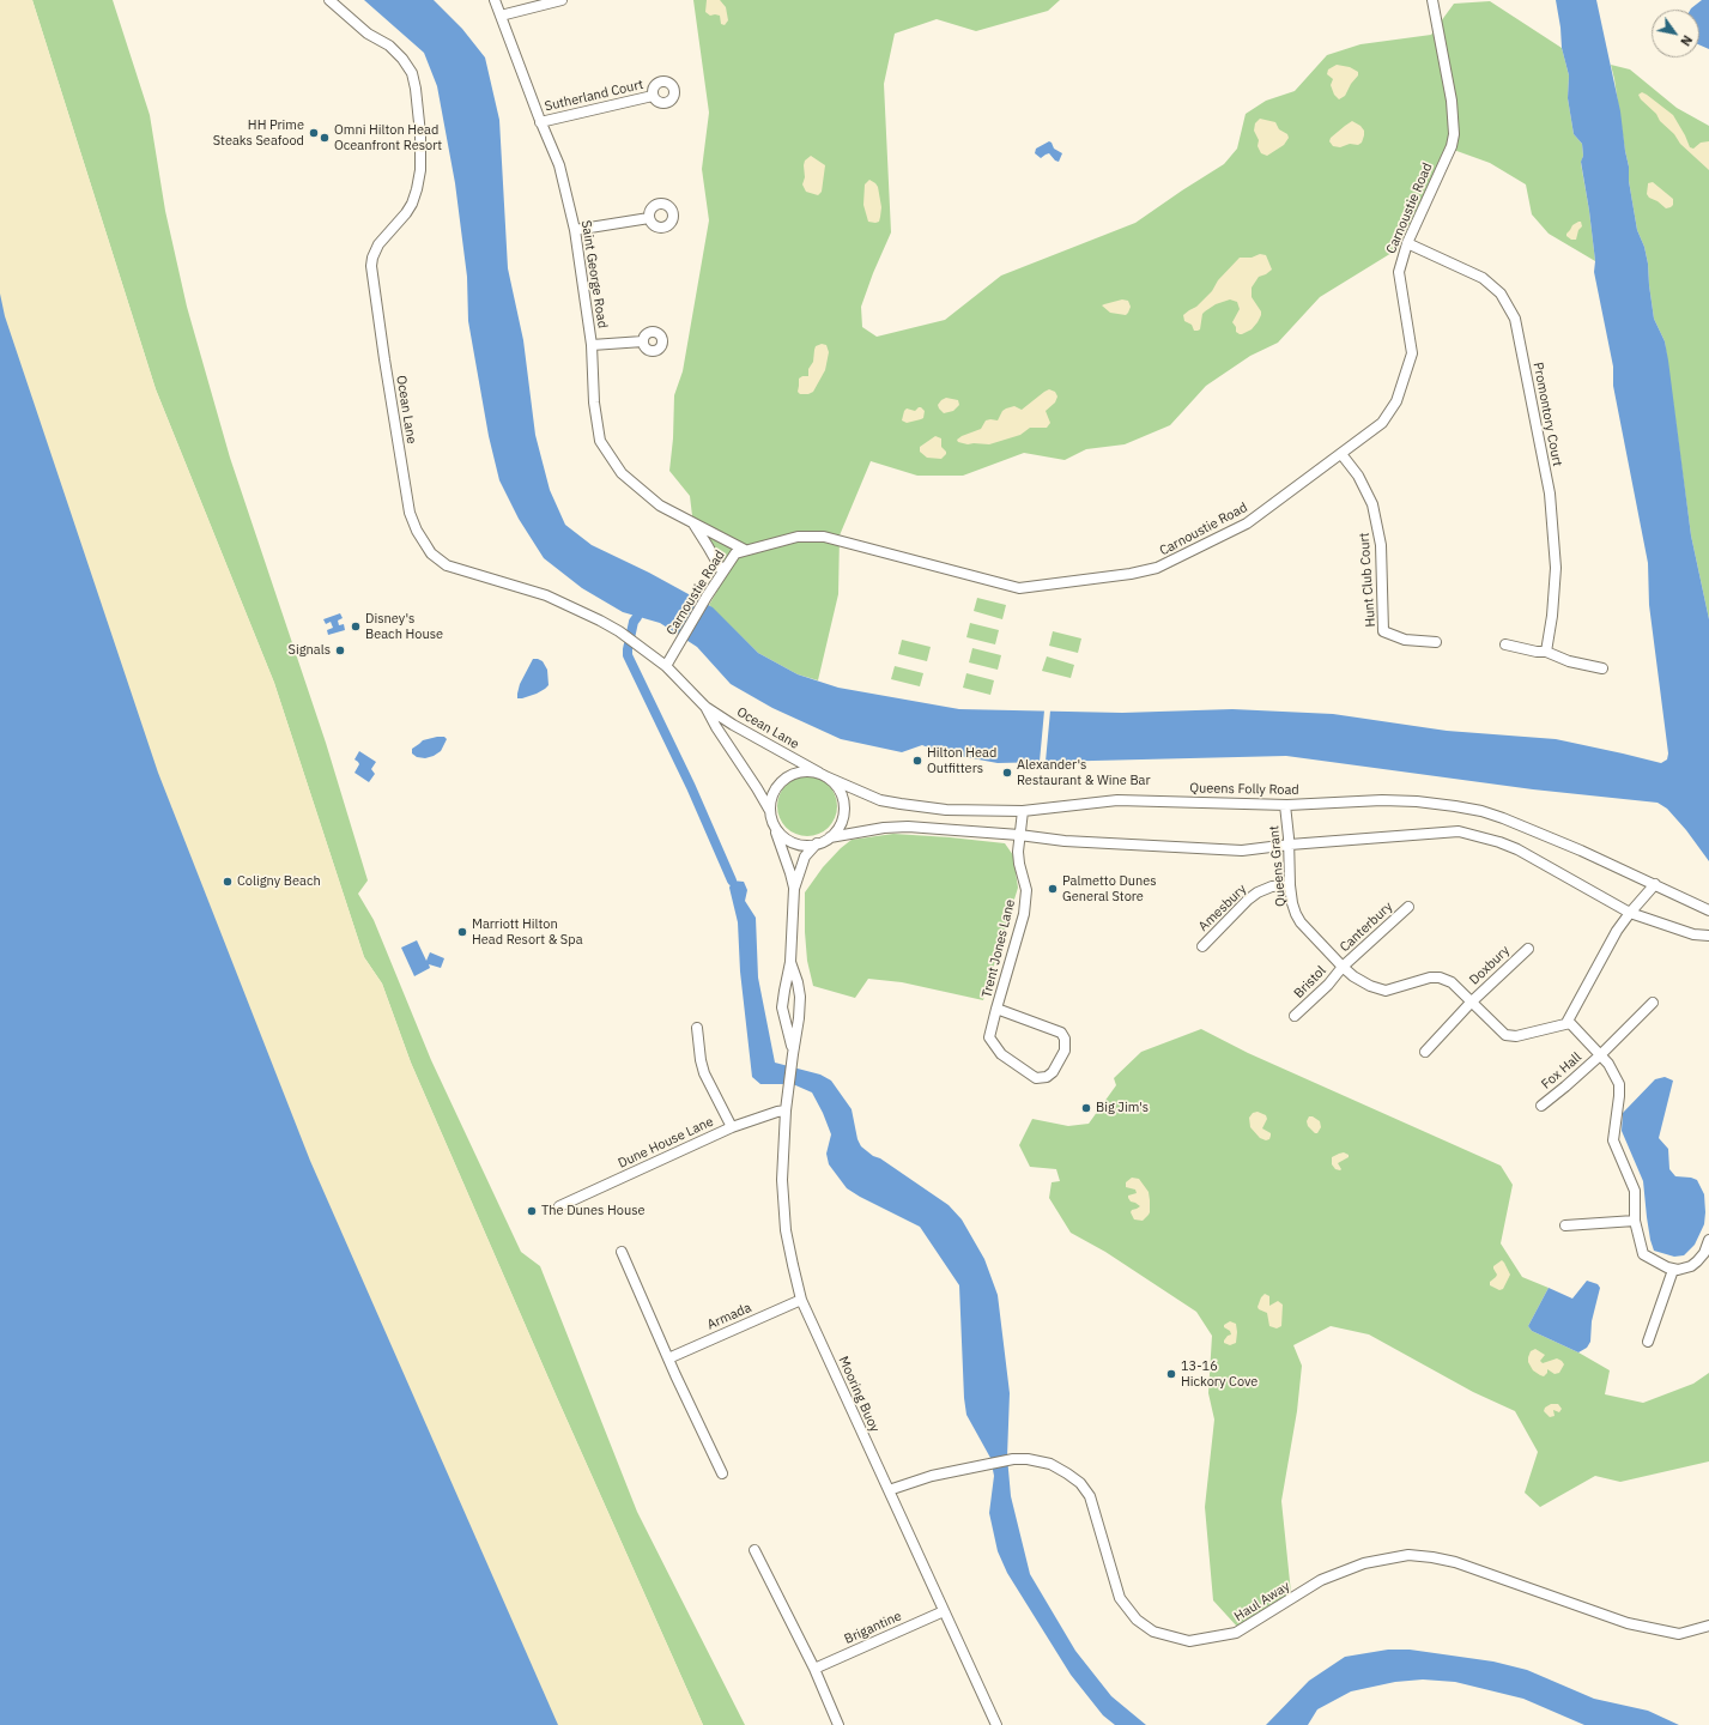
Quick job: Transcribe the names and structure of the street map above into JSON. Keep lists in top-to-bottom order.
{
  "streets": {
    "street": [
      "Sutherland Court",
      "Carnoustie Road",
      "Saint George Road",
      "Ocean Lane",
      "Promontory Court",
      "Hunt Club Court",
      "Queens Folly Road",
      "Queens Grant",
      "Amesbury",
      "Canterbury",
      "Trent Jones Lane",
      "Doxbury",
      "Bristol",
      "Fox Hall",
      "Dune House Lane",
      "Armada",
      "Mooring Buoy",
      "Haul Away",
      "Brigantine"
    ]
  },
  "crossings": [
    ["Sutherland Court", "Saint George Road"],
    ["Carnoustie Road", "Saint George Road"],
    ["Carnoustie Road", "Ocean Lane"],
    ["Carnoustie Road", "Promontory Court"],
    ["Carnoustie Road", "Hunt Club Court"],
    ["Ocean Lane", "Queens Folly Road"],
    ["Ocean Lane", "Mooring Buoy"],
    ["Queens Folly Road", "Queens Grant"],
    ["Queens Folly Road", "Trent Jones Lane"],
    ["Queens Folly Road", "Mooring Buoy"],
    ["Queens Grant", "Amesbury"],
    ["Queens Grant", "Canterbury"],
    ["Queens Grant", "Doxbury"],
    ["Queens Grant", "Bristol"],
    ["Canterbury", "Bristol"],
    ["Dune House Lane", "Mooring Buoy"],
    ["Armada", "Mooring Buoy"],
    ["Mooring Buoy", "Haul Away"],
    ["Mooring Buoy", "Brigantine"]
  ],
  "places": [
    "HH Prime Steaks Seafood",
    "Omni Hilton Head Oceanfront Resort",
    "Disney's Beach House",
    "Signals",
    "Hilton Head Outfitters",
    "Alexander's Restaurant & Wine Bar",
    "Coligny Beach",
    "Palmetto Dunes General Store",
    "Marriott Hilton Head Resort & Spa",
    "Big Jim's",
    "The Dunes House",
    "13-16 Hickory Cove"
  ],
  "north": "bottom right"
}
